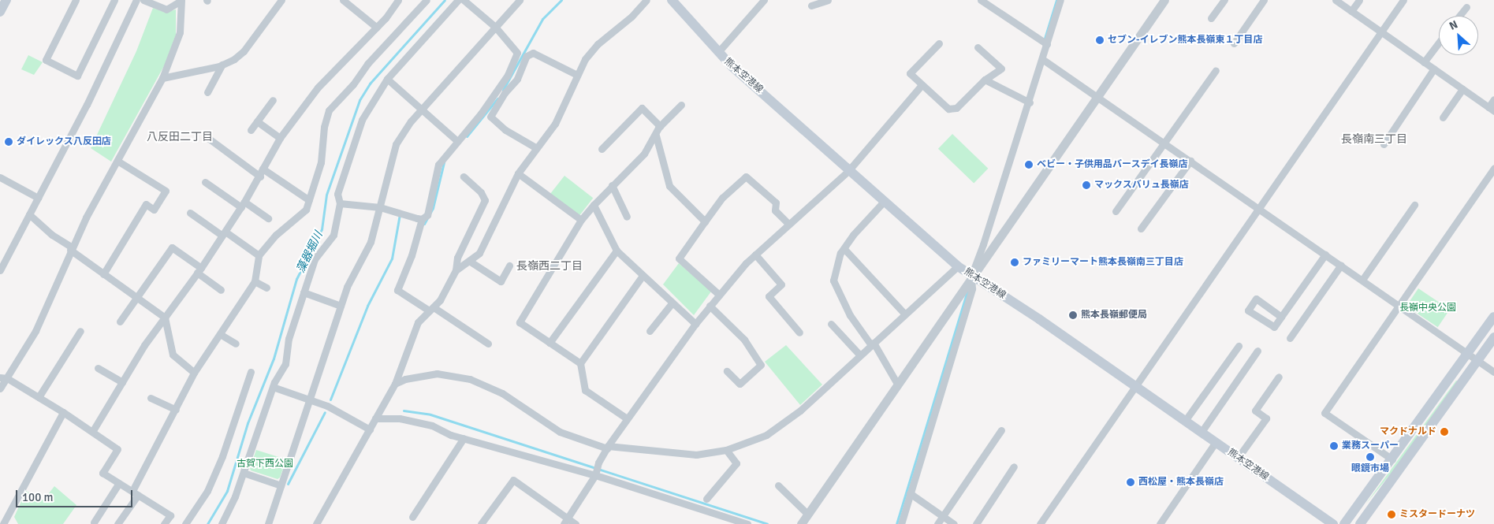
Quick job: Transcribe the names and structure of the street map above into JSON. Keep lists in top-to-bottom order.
{
  "streets": {
    "main road": ["熊本空港線"]
  },
  "districts": ["八反田二丁目", "長嶺南三丁目", "長嶺西二丁目"],
  "water": ["藻器堀川"],
  "parks": ["長嶺中央公園", "古賀下西公園"],
  "places": [
    "セブン-イレブン熊本長嶺東１丁目店",
    "ダイレックス八反田店",
    "ベビー・子供用品バースデイ長嶺店",
    "マックスバリュ長嶺店",
    "ファミリーマート熊本長嶺南三丁目店",
    "熊本長嶺郵便局",
    "マクドナルド",
    "業務スーパー",
    "眼鏡市場",
    "西松屋・熊本長嶺店",
    "ミスタードーナツ"
  ],
  "scale_bar": "100 m",
  "north": "top left"
}
